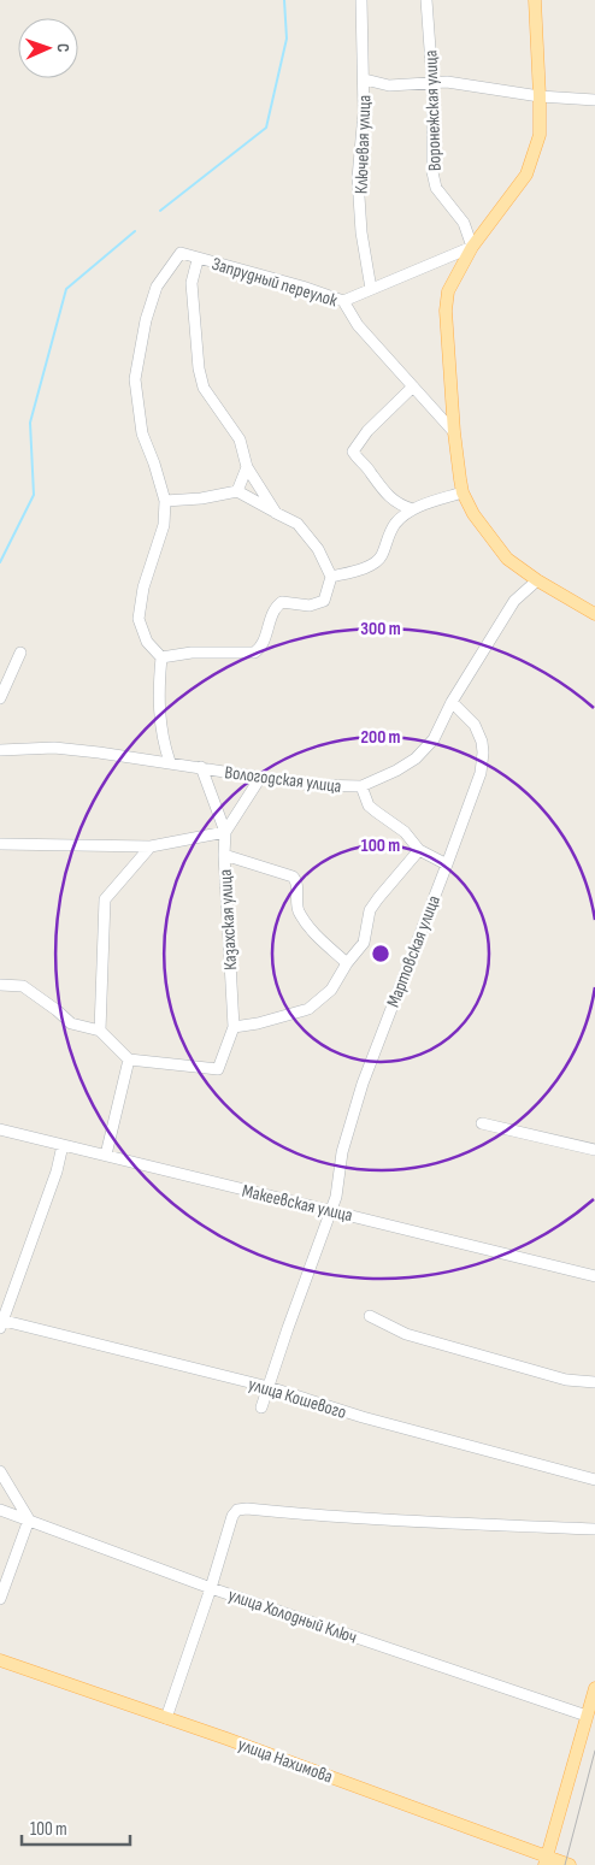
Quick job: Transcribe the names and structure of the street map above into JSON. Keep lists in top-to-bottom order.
{
  "streets": {
    "main road": ["улица Нахимова"],
    "street": [
      "Воронежская улица",
      "Ключевая улица",
      "Запрудный переулок",
      "Вологодская улица",
      "Казахская улица",
      "Мартовская улица",
      "Макеевская улица",
      "улица Кошевого",
      "улица Холодный Ключ"
    ]
  },
  "crossings": [
    ["Вологодская улица", "Казахская улица"],
    ["Вологодская улица", "Мартовская улица"],
    ["Мартовская улица", "Макеевская улица"],
    ["Мартовская улица", "улица Кошевого"]
  ],
  "scale_bar": "100 m",
  "north": "right",
  "rings": ["300 m", "200 m", "100 m"]
}
